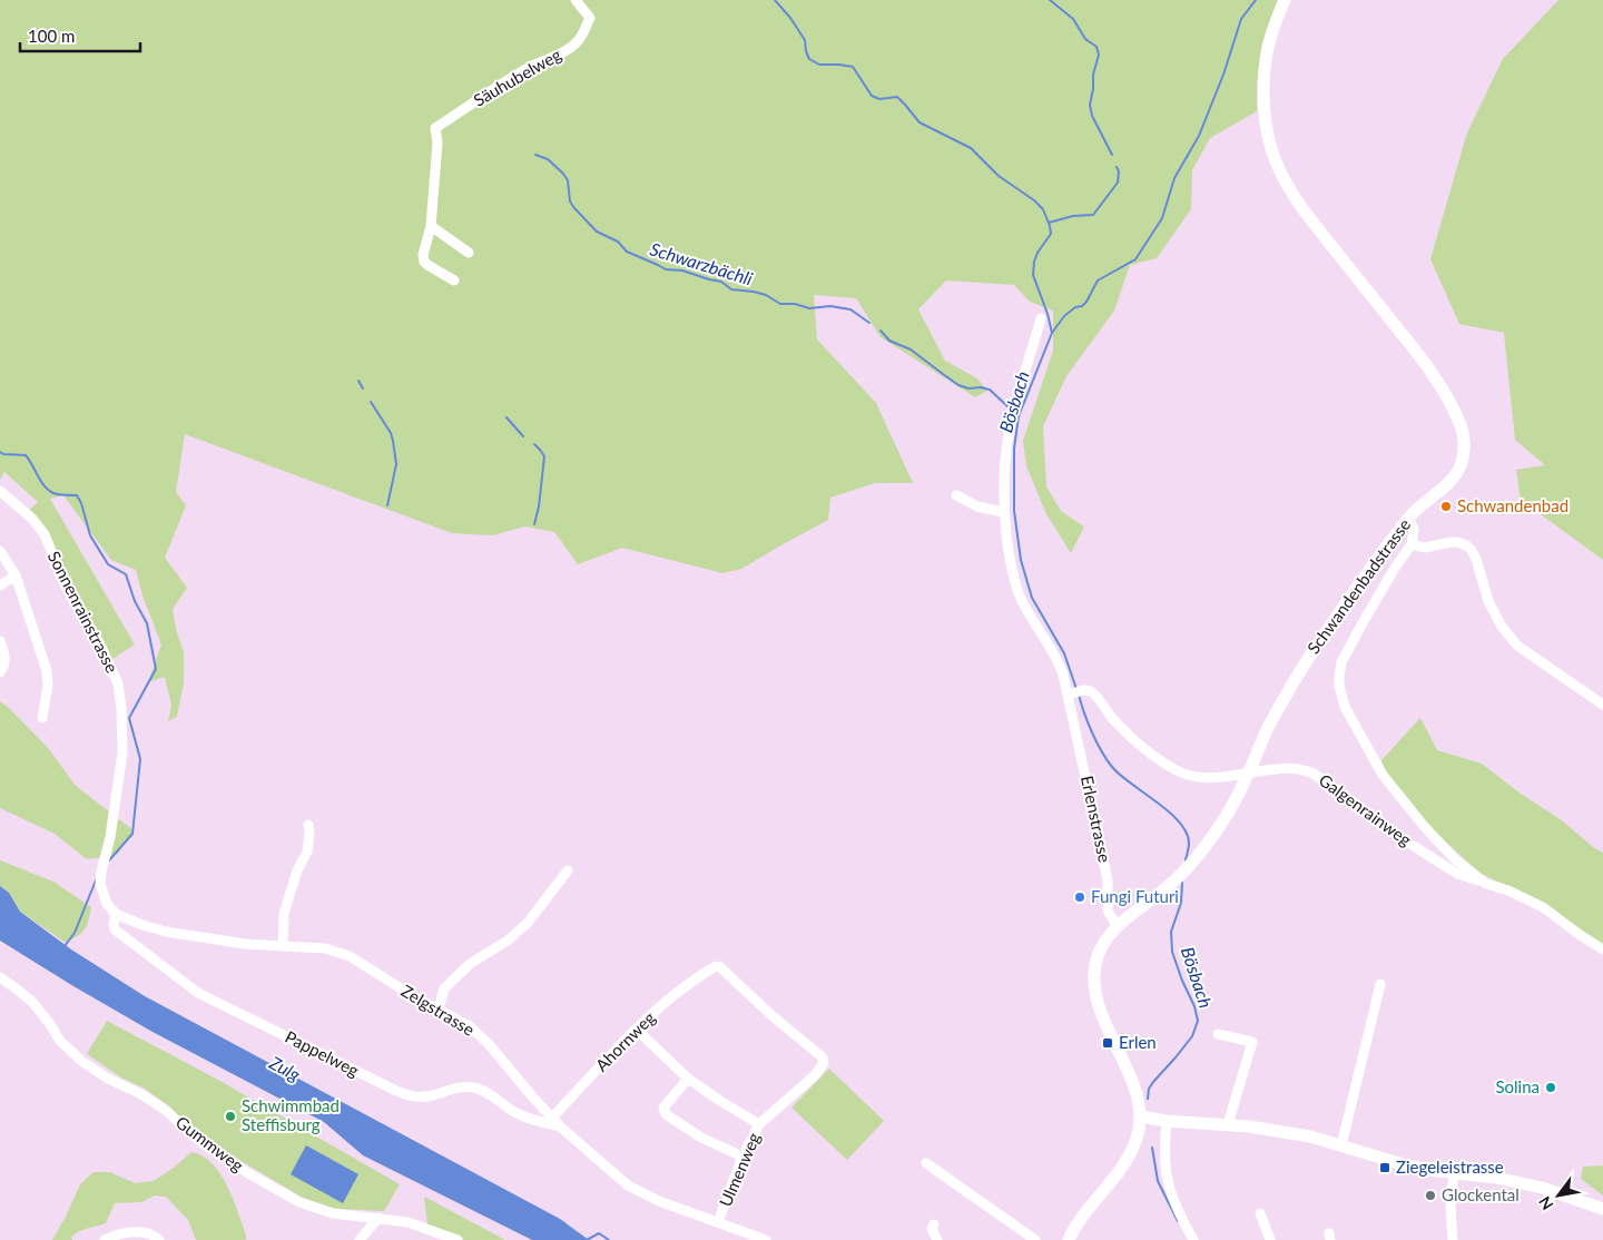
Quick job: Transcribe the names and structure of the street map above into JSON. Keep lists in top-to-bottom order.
{
  "streets": {
    "street": [
      "Säuhubelweg",
      "Schwandenbadstrasse",
      "Sonnenrainstrasse",
      "Galgenrainweg",
      "Erlenstrasse",
      "Zelgstrasse",
      "Ahornweg",
      "Pappelweg",
      "Gummweg",
      "Ulmenweg"
    ]
  },
  "crossings": [
    ["Schwandenbadstrasse", "Galgenrainweg"],
    ["Schwandenbadstrasse", "Erlenstrasse"],
    ["Sonnenrainstrasse", "Zelgstrasse"],
    ["Sonnenrainstrasse", "Pappelweg"],
    ["Galgenrainweg", "Erlenstrasse"],
    ["Zelgstrasse", "Ahornweg"],
    ["Zelgstrasse", "Pappelweg"],
    ["Zelgstrasse", "Ulmenweg"],
    ["Ahornweg", "Ulmenweg"]
  ],
  "water": ["Schwarzbächli", "Bösbach", "Zulg"],
  "places": {
    "other": [
      "Schwandenbad",
      "Fungi Futuri",
      "Solina",
      "Schwimmbad Steffisburg",
      "Glockental"
    ],
    "transit": ["Erlen", "Ziegeleistrasse"]
  },
  "scale_bar": "100 m",
  "north": "bottom left"
}
